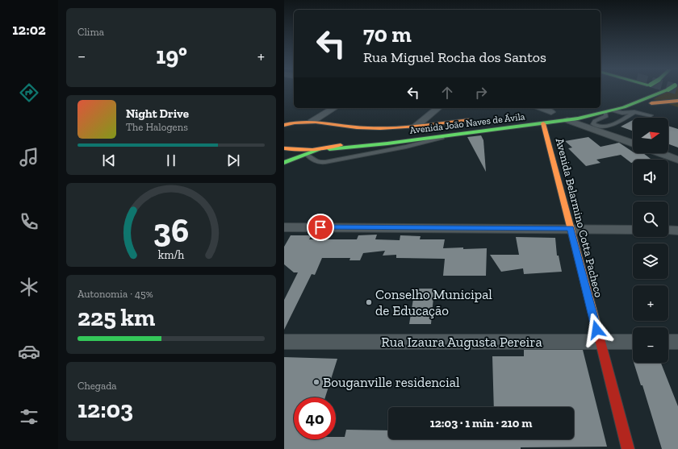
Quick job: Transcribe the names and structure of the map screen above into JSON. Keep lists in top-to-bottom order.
{
  "streets": {
    "main road": ["Avenida João Naves de Ávila", "Avenida Belarmino Cotta Pacheco"],
    "street": ["Rua Izaura Augusta Pereira"]
  },
  "crossings": [
    ["Avenida João Naves de Ávila", "Avenida Belarmino Cotta Pacheco"],
    ["Avenida Belarmino Cotta Pacheco", "Rua Izaura Augusta Pereira"]
  ],
  "places": ["Conselho Municipal de Educação", "Bouganville residencial"],
  "north": "right",
  "page": {
    "tabs": "12:02",
    "tile": [
      "Clima",
      ["Autonomia · 45%", "225 km"],
      ["Chegada", "12:03"]
    ],
    "turn": ["70 m", "Rua Miguel Rocha dos Santos"],
    "heat": ["−", "19°", "+"],
    "song": ["Night Drive", "The Halogens"],
    "map_buttons": ["+", "−"],
    "limit": "40",
    "trip": "12:03 · 1 min · 210 m",
    "gauge": ["36", "km/h"]
  }
}
